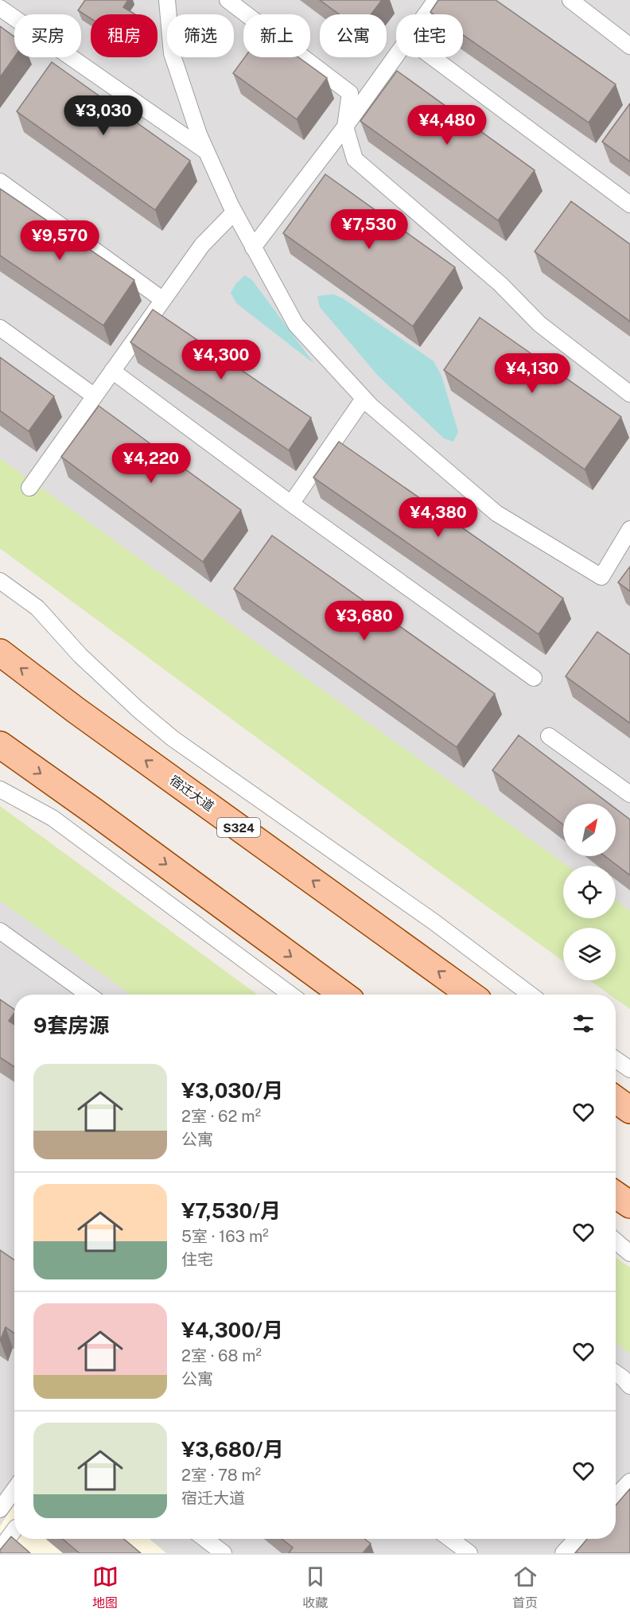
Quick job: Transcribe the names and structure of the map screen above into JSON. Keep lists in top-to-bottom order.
{
  "streets": {
    "main road": ["宿迁大道", "S324"]
  },
  "north": "top right",
  "page": {
    "chip": [
      "买房",
      "租房",
      "筛选",
      "新上",
      "公寓",
      "住宅"
    ],
    "price": [
      "¥3,030",
      "¥4,480",
      "¥7,530",
      "¥9,570",
      "¥4,300",
      "¥4,130",
      "¥4,220",
      "¥4,380",
      "¥3,680"
    ],
    "heading": "9套房源",
    "list": [
      {
        "name": "¥3,030/月",
        "note": "2室 · 62 m² · 公寓"
      },
      {
        "name": "¥7,530/月",
        "note": "5室 · 163 m² · 住宅"
      },
      {
        "name": "¥4,300/月",
        "note": "2室 · 68 m² · 公寓"
      },
      {
        "name": "¥3,680/月",
        "note": "2室 · 78 m² · 宿迁大道"
      }
    ],
    "tabs": ["地图", "收藏", "首页"]
  }
}
